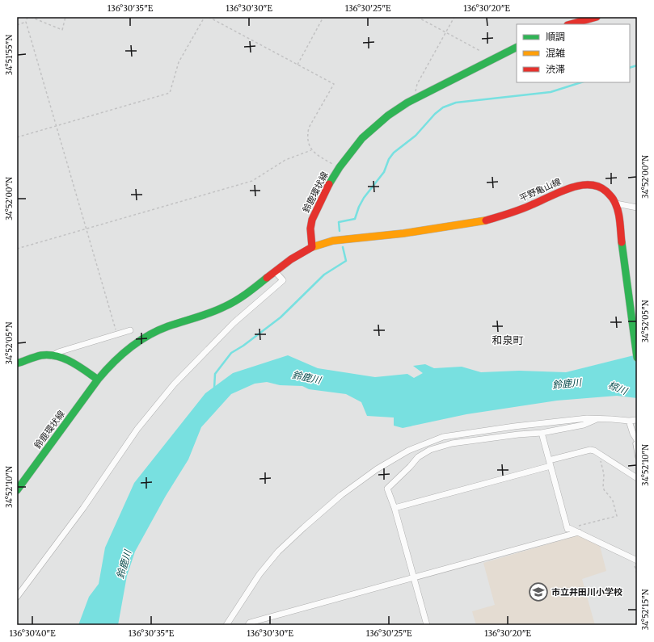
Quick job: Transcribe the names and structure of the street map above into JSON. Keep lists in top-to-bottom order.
{
  "streets": {
    "main road": ["平野亀山線", "鈴鹿環状線"]
  },
  "crossings": [
    ["平野亀山線", "鈴鹿環状線"]
  ],
  "districts": ["和泉町"],
  "water": ["鈴鹿川", "椋川"],
  "places": {
    "school or university": ["市立井田川小学校"]
  },
  "legend": ["順調", "混雑", "渋滞"],
  "coordinates": [
    "136°30'35\"E",
    "136°30'30\"E",
    "136°30'25\"E",
    "136°30'20\"E",
    "34°51'55\"N",
    "34°52'00\"N",
    "34°52'05\"N",
    "34°52'10\"N",
    "34°52'15\"N",
    "136°30'40\"E"
  ]
}
